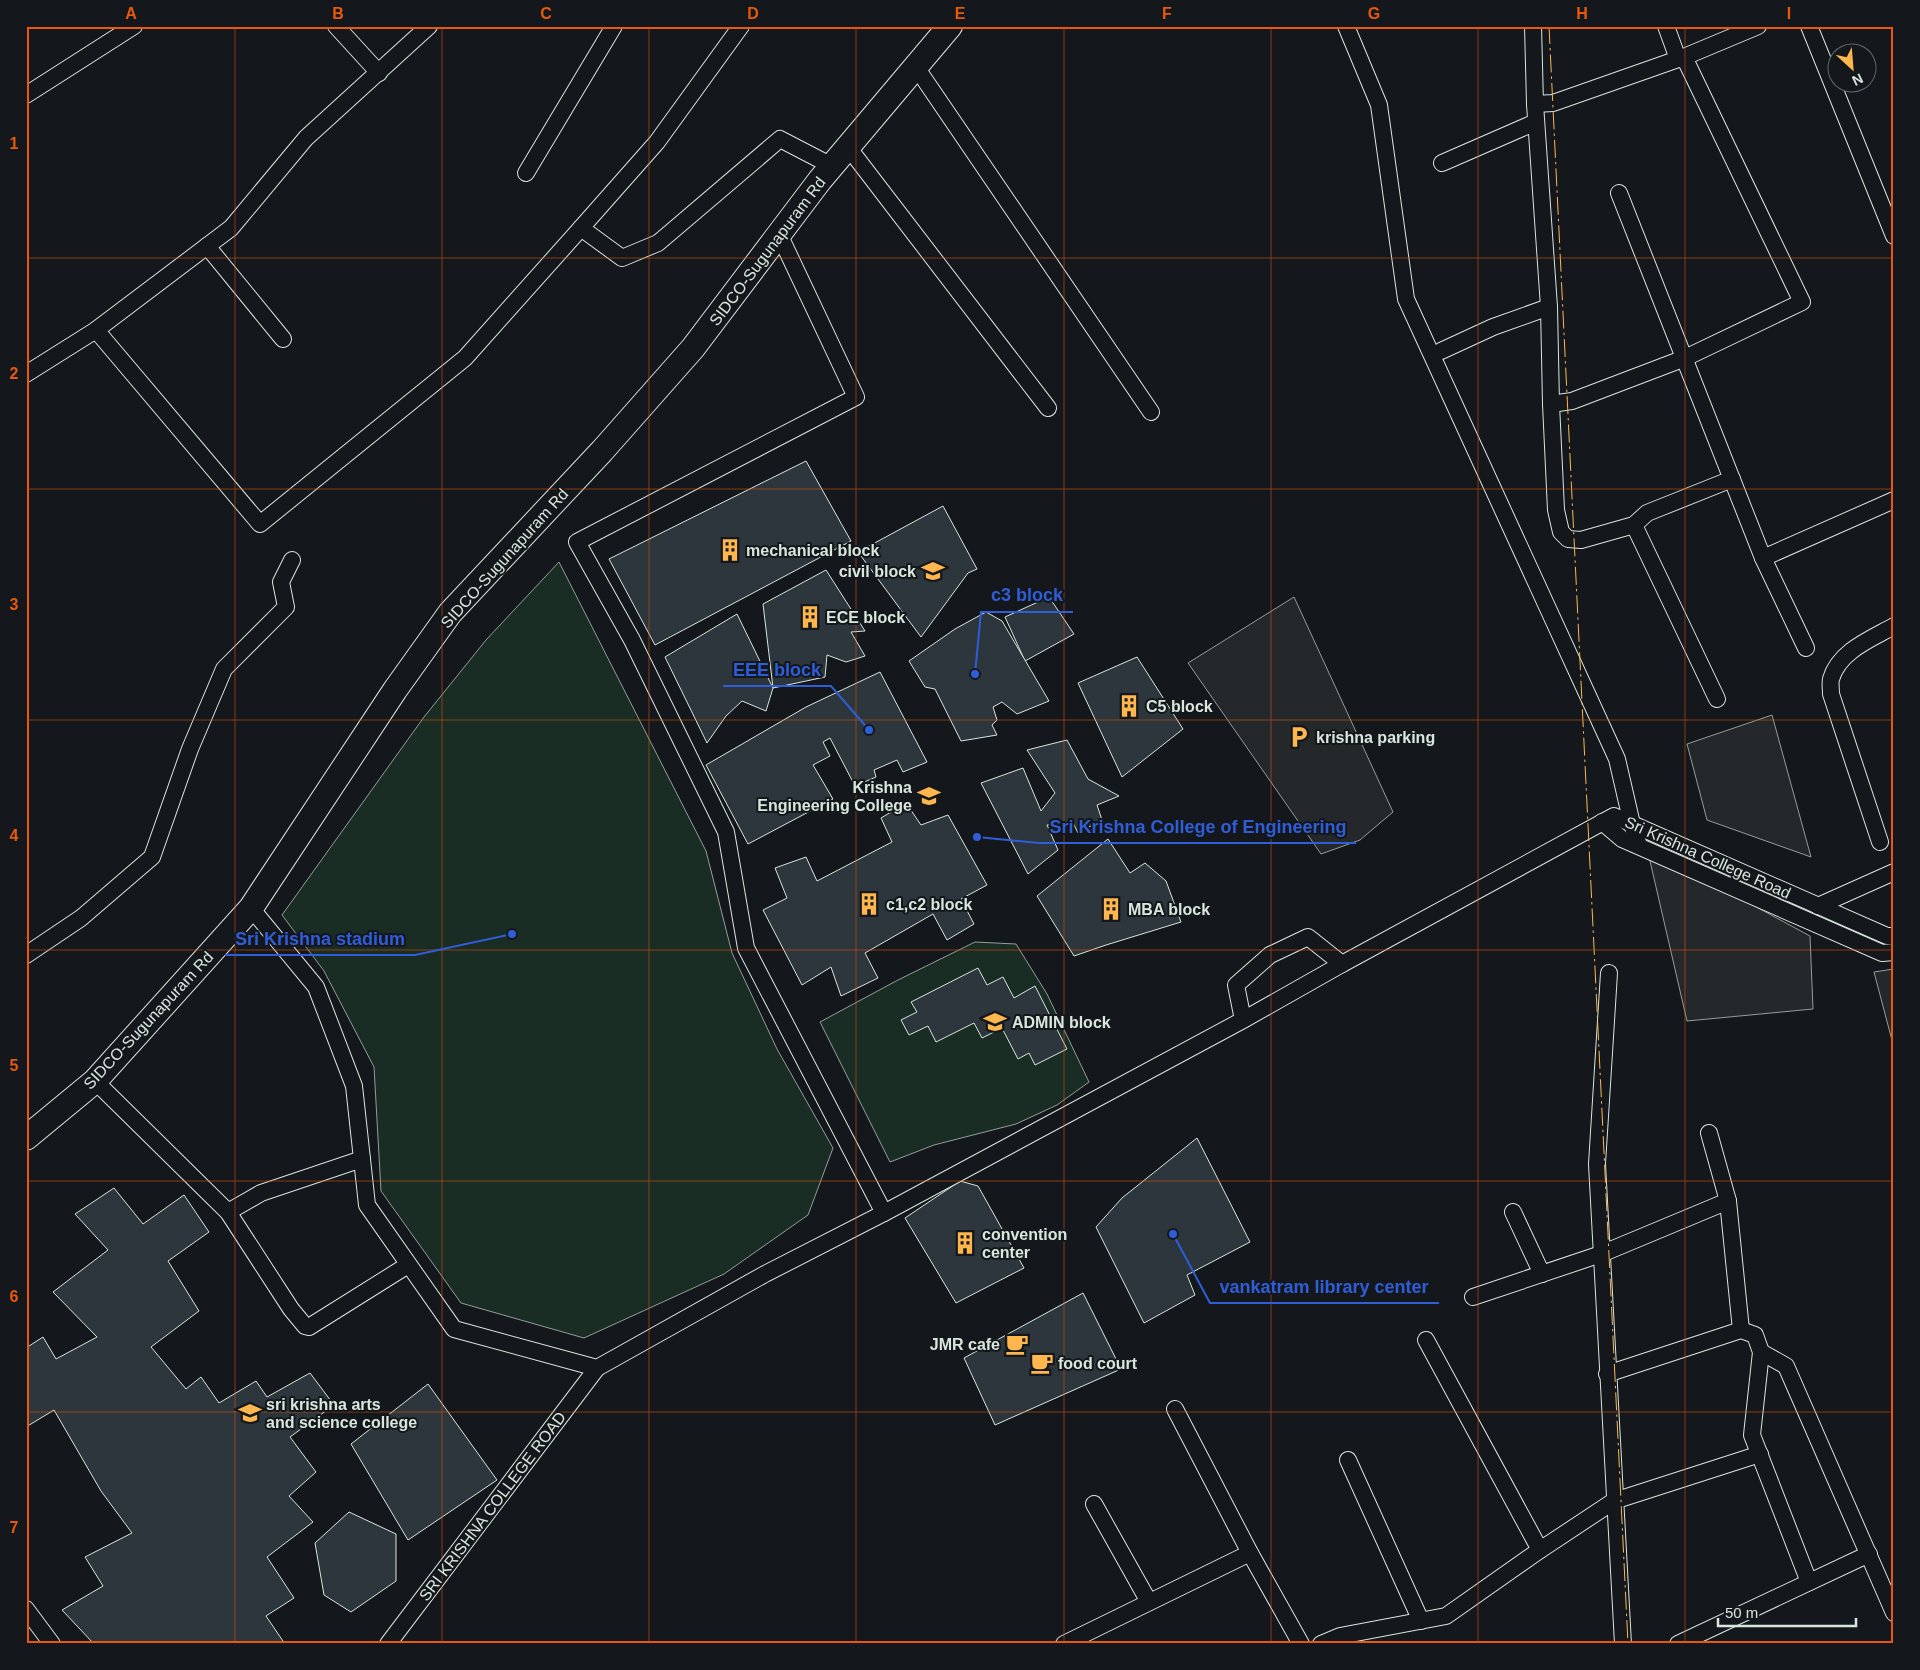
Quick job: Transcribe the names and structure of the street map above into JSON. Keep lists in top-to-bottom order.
{
  "streets": {
    "street": ["SIDCO-Sugunapuram Rd", "Sri Krishna College Road", "SRI KRISHNA COLLEGE ROAD"]
  },
  "crossings": [
    ["Sri Krishna College Road", "SRI KRISHNA COLLEGE ROAD"]
  ],
  "places": {
    "building": [
      "mechanical block",
      "ECE block",
      "C5 block",
      "c1,c2 block",
      "MBA block",
      "convention center"
    ],
    "school or university": [
      "civil block",
      "Krishna Engineering College",
      "ADMIN block",
      "sri krishna arts and science college"
    ],
    "other": [
      "c3 block",
      "EEE block",
      "Sri Krishna College of Engineering",
      "Sri Krishna stadium",
      "vankatram library center"
    ],
    "parking": ["krishna parking"],
    "cafe": ["JMR cafe", "food court"]
  },
  "scale_bar": "50 m",
  "north": "bottom right",
  "grid": {
    "columns": [
      "A",
      "B",
      "C",
      "D",
      "E",
      "F",
      "G",
      "H",
      "I"
    ],
    "rows": [
      "1",
      "2",
      "3",
      "4",
      "5",
      "6",
      "7"
    ]
  }
}
